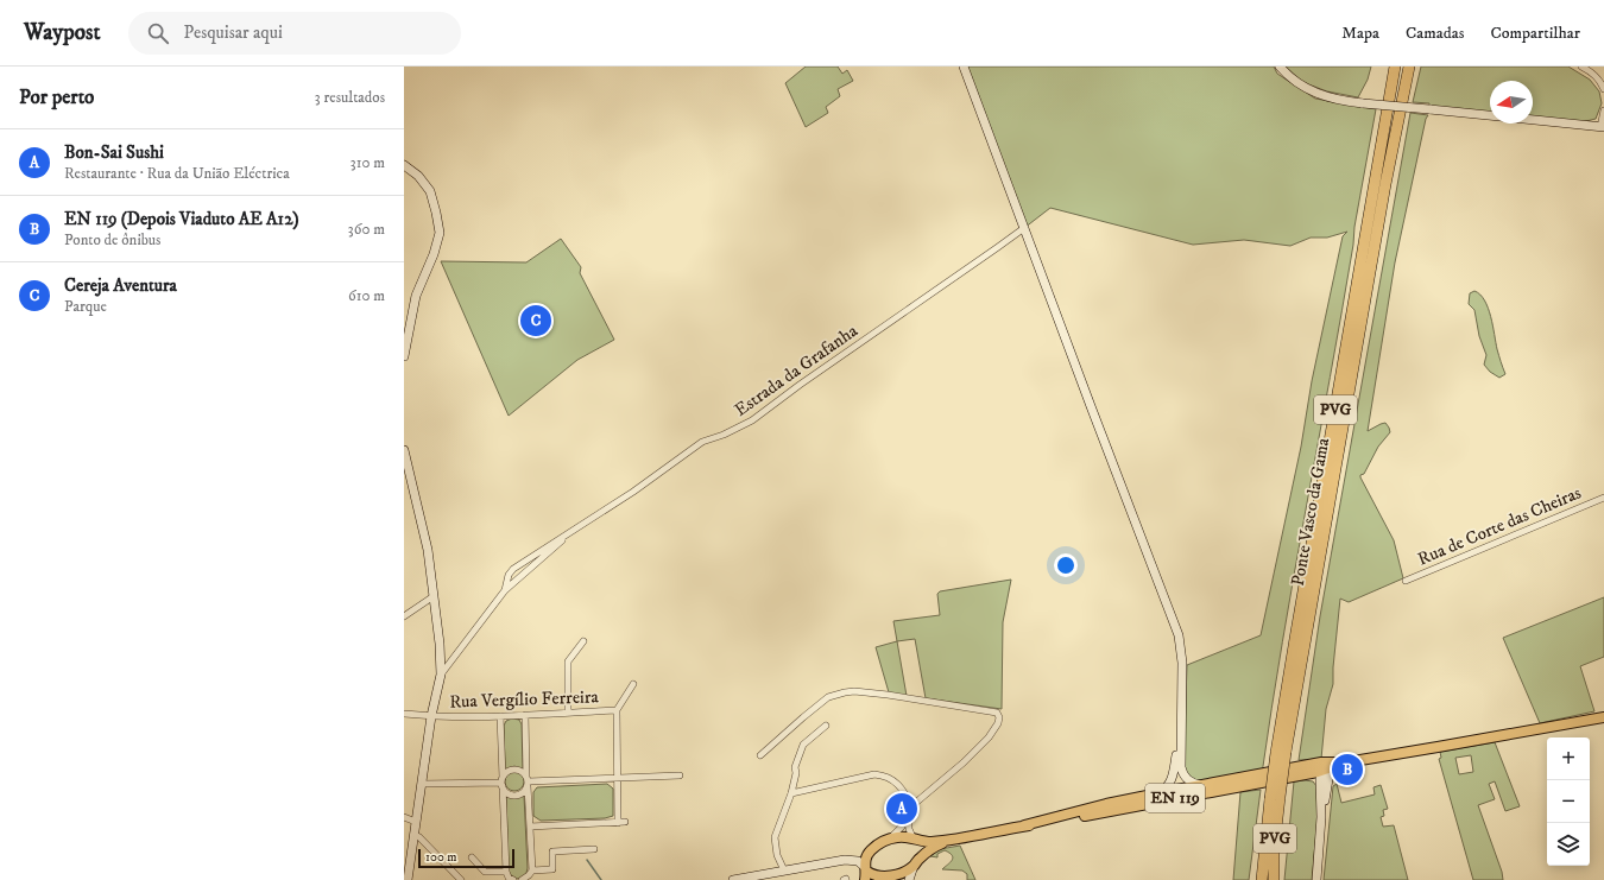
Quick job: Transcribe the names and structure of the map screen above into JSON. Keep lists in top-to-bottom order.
{
  "streets": {
    "highway": ["PVG", "Ponte Vasco da Gama"],
    "main road": ["EN 119"],
    "street": ["Estrada da Grafanha", "Rua de Corte das Cheiras", "Rua Vergílio Ferreira"]
  },
  "scale_bar": "100 m",
  "north": "left",
  "page": {
    "header": "Waypost",
    "search": "Pesquisar aqui",
    "nav": ["Mapa", "Camadas", "Compartilhar"],
    "heading": ["Por perto", "3 resultados"],
    "list": [
      {
        "mark": "A",
        "name": "Bon-Sai Sushi",
        "note": "Restaurante · Rua da União Eléctrica",
        "value": "310 m"
      },
      {
        "mark": "B",
        "name": "EN 119 (Depois Viaduto AE A12)",
        "note": "Ponto de ônibus",
        "value": "360 m"
      },
      {
        "mark": "C",
        "name": "Cereja Aventura",
        "note": "Parque",
        "value": "610 m"
      }
    ],
    "pins": ["C", "B", "A"],
    "map_buttons": ["+", "−"],
    "scale": "100 m"
  }
}
